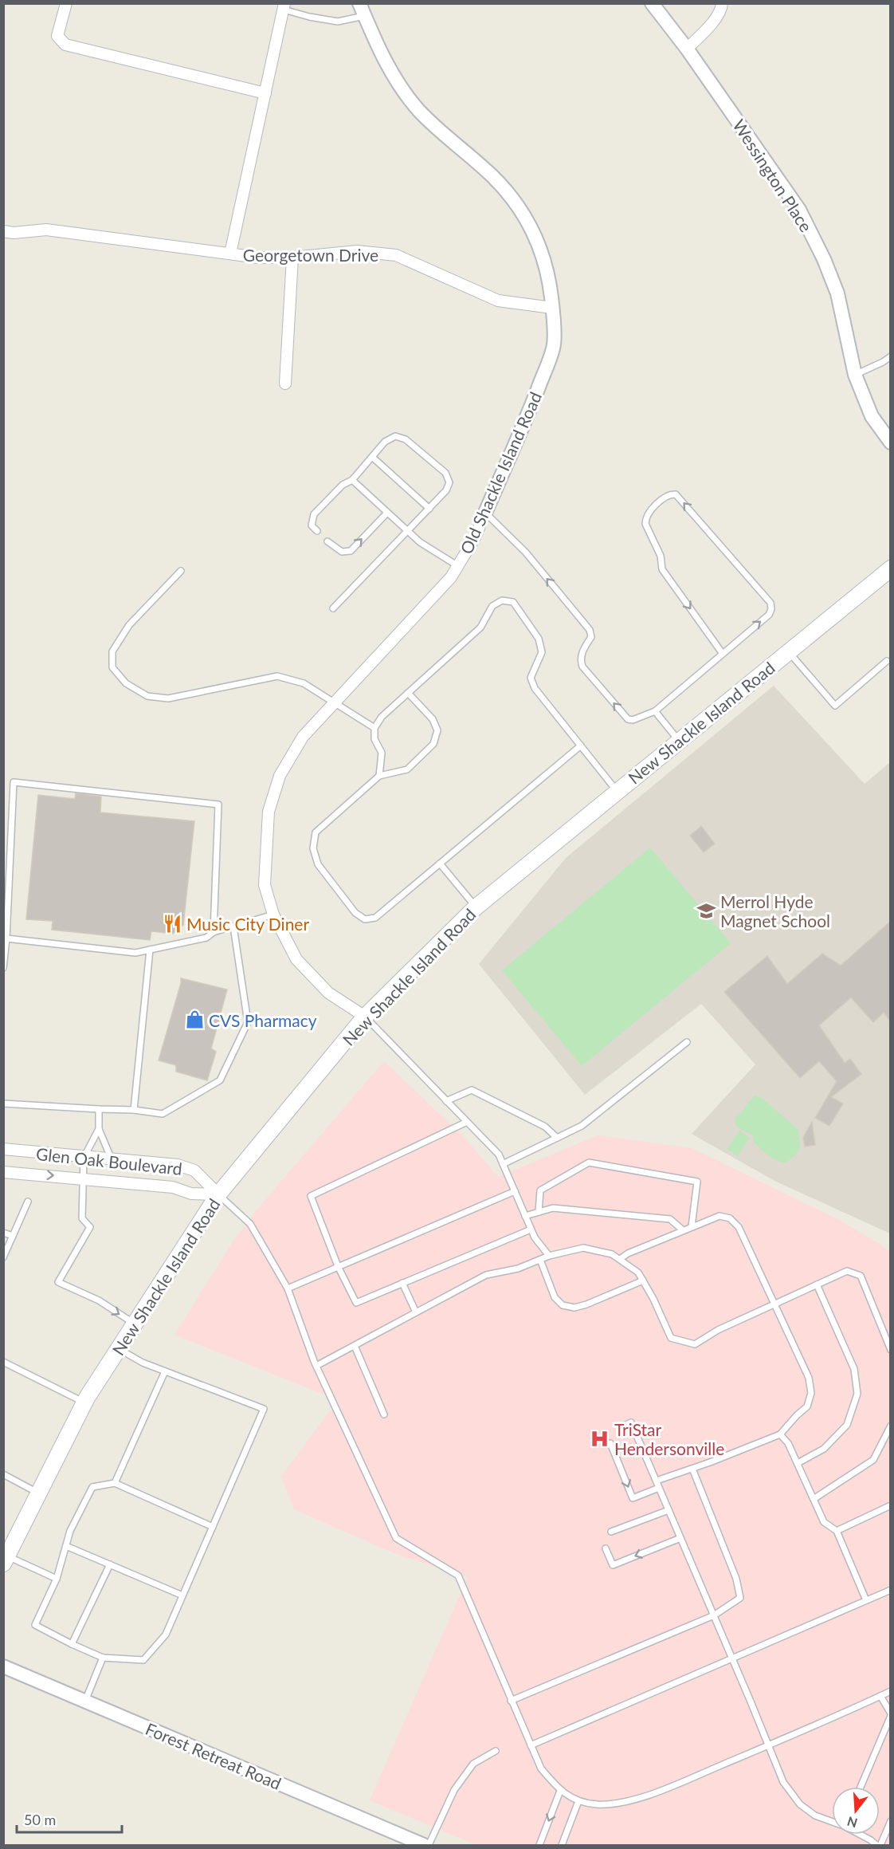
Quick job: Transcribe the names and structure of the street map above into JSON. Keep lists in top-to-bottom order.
{
  "streets": {
    "main road": ["New Shackle Island Road"],
    "street": [
      "Wessington Place",
      "Georgetown Drive",
      "Old Shackle Island Road",
      "Glen Oak Boulevard",
      "Forest Retreat Road"
    ]
  },
  "crossings": [
    ["Georgetown Drive", "Old Shackle Island Road"],
    ["Old Shackle Island Road", "New Shackle Island Road"],
    ["New Shackle Island Road", "Glen Oak Boulevard"]
  ],
  "places": {
    "school or university": ["Merrol Hyde Magnet School"],
    "restaurant": ["Music City Diner"],
    "shop": ["CVS Pharmacy"],
    "hospital": ["TriStar Hendersonville"]
  },
  "scale_bar": "50 m",
  "north": "bottom"
}
